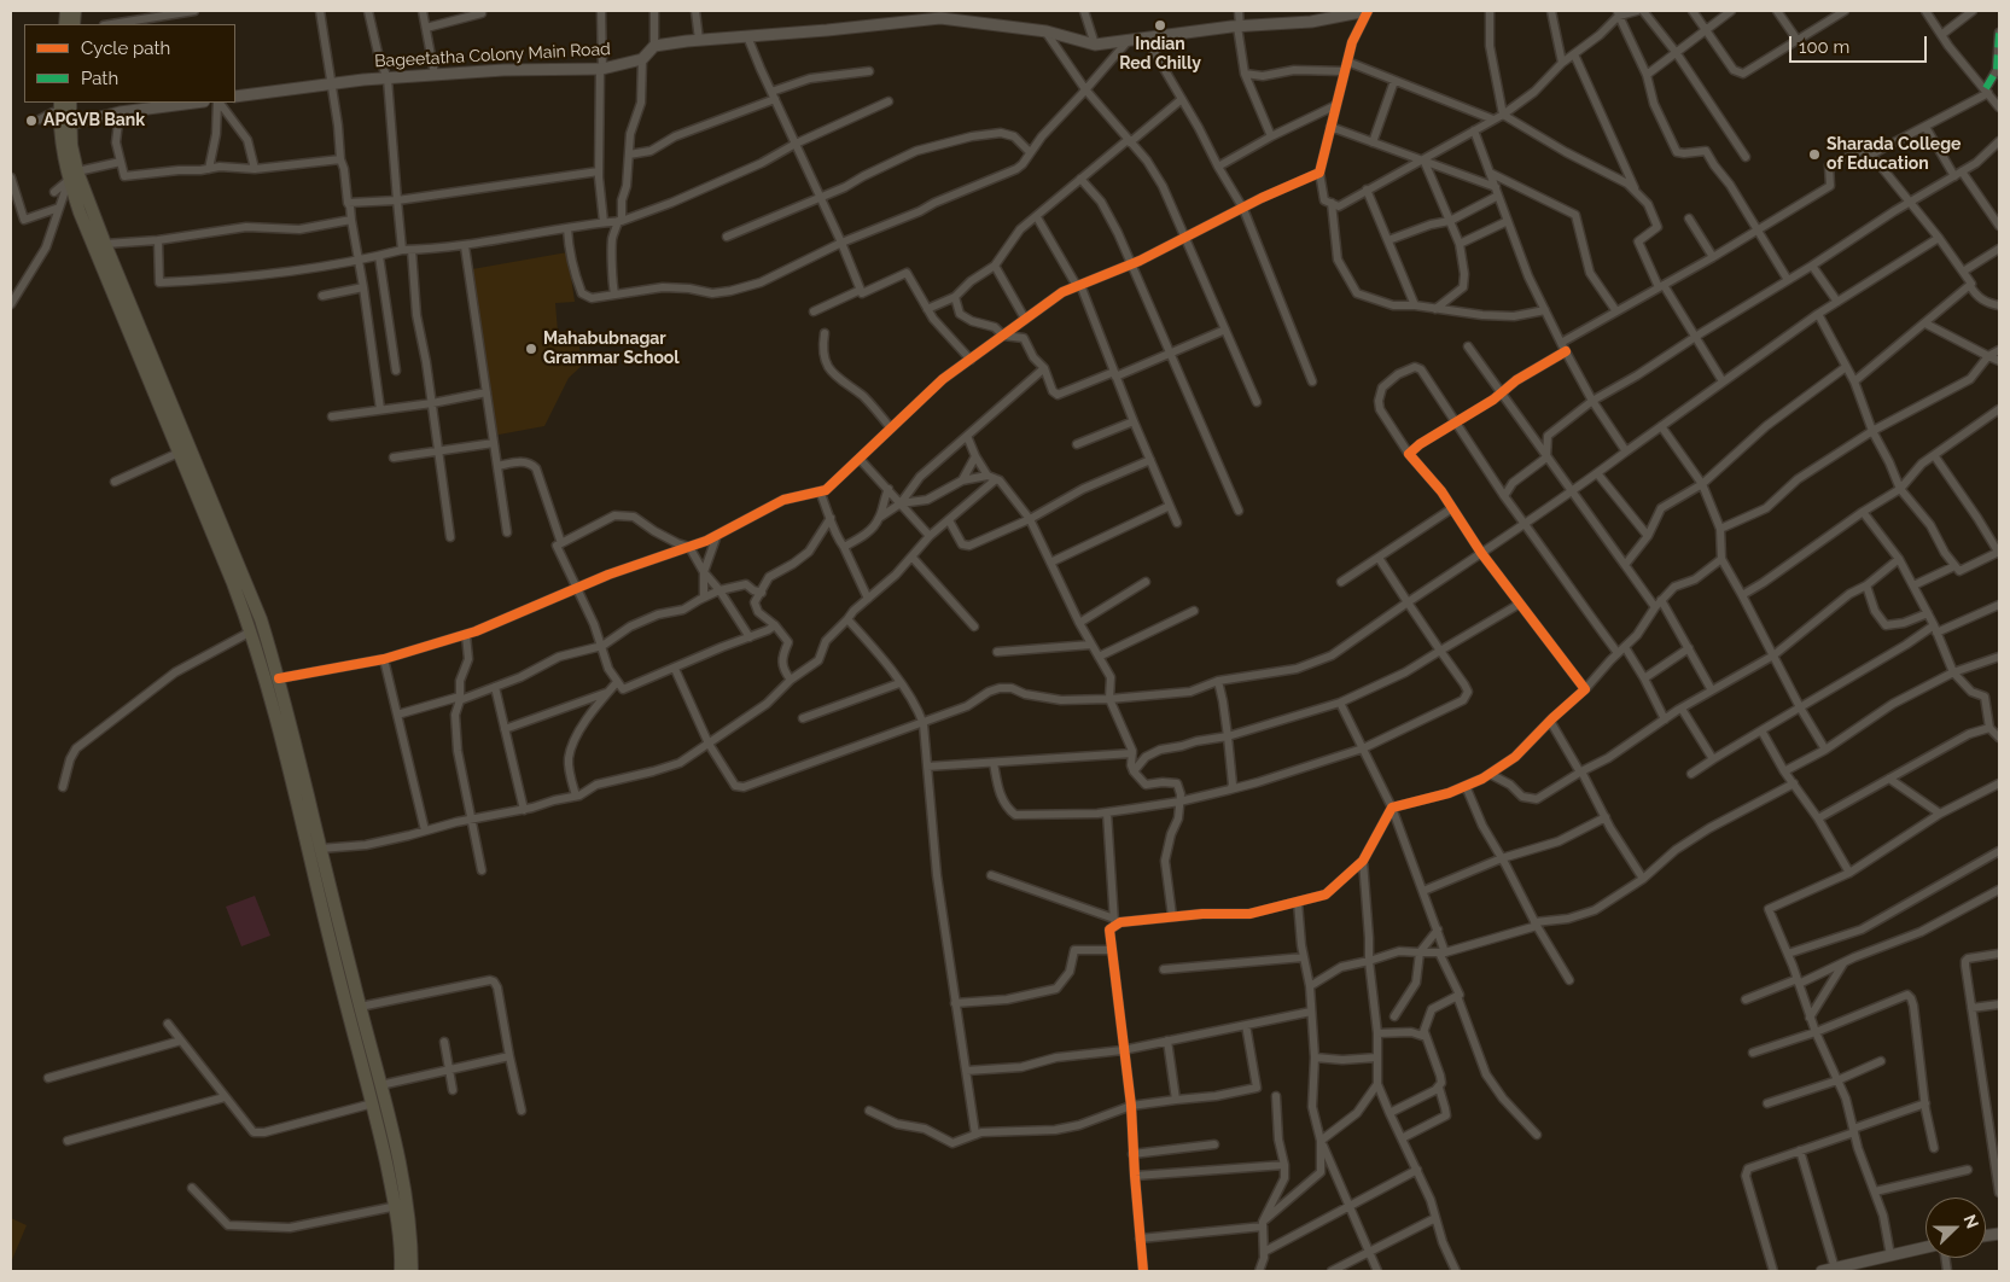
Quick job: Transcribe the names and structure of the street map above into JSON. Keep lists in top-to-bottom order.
{
  "streets": {
    "street": ["Bageetatha Colony Main Road"]
  },
  "places": [
    "Indian Red Chilly",
    "APGVB Bank",
    "Sharada College of Education",
    "Mahabubnagar Grammar School"
  ],
  "legend": ["Cycle path", "Path"],
  "scale_bar": "100 m",
  "north": "right"
}
